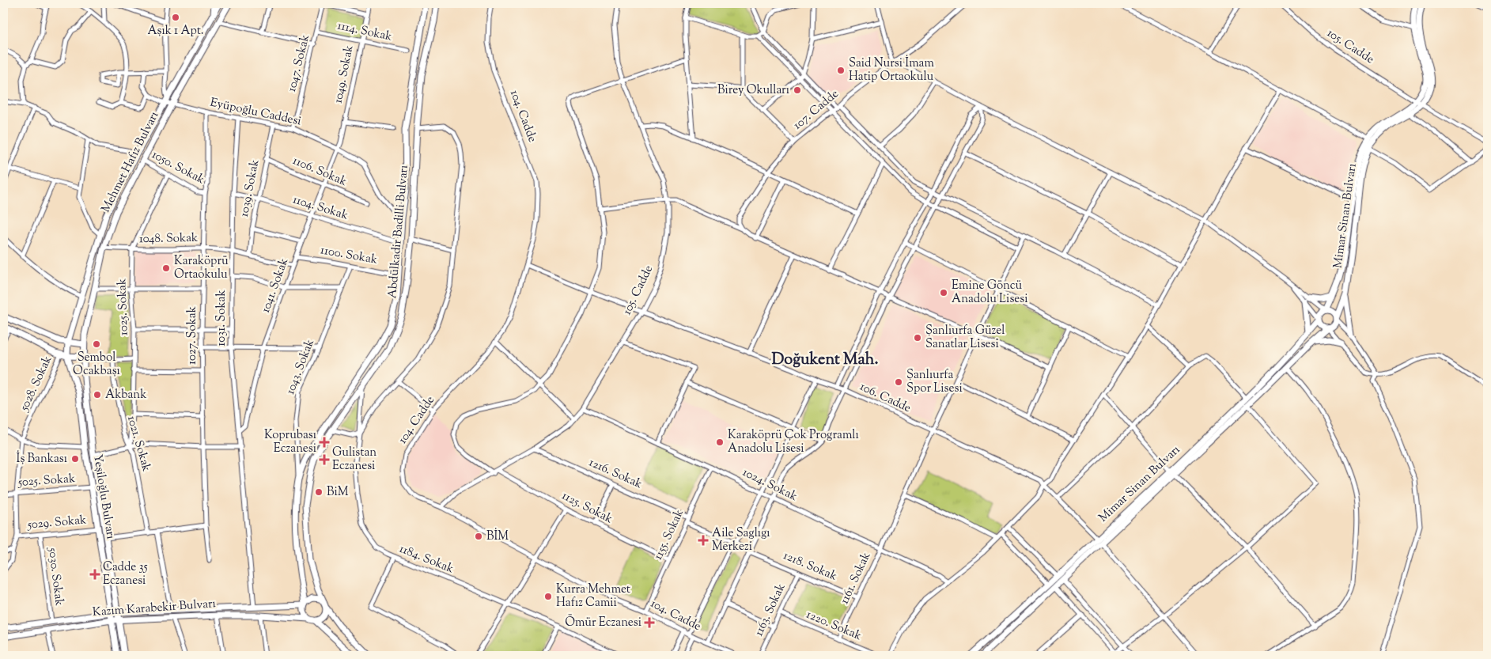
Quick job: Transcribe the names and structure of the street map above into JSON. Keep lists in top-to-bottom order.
{
  "streets": {
    "main road": [
      "Mehmet Hafız Bulvarı",
      "Mimar Sinan Bulvarı",
      "Abdülkadir Badilli Bulvarı",
      "Yeşiloğlu Bulvarı",
      "Kazım Karabekir Bulvarı"
    ],
    "street": [
      "1114. Sokak",
      "105. Cadde",
      "1047. Sokak",
      "1049. Sokak",
      "107. Cadde",
      "Eyüpoğlu Caddesi",
      "104. Cadde",
      "1050. Sokak",
      "1106. Sokak",
      "1039. Sokak",
      "1104. Sokak",
      "1048. Sokak",
      "1100. Sokak",
      "1041. Sokak",
      "1025. Sokak",
      "1031. Sokak",
      "1027. Sokak",
      "1043. Sokak",
      "5028. Sokak",
      "106. Cadde",
      "1021. Sokak",
      "1216. Sokak",
      "5025. Sokak",
      "1024. Sokak",
      "1125. Sokak",
      "5029. Sokak",
      "1155. Sokak",
      "1184. Sokak",
      "1218. Sokak",
      "5030. Sokak",
      "1161. Sokak",
      "1163. Sokak",
      "1220. Sokak"
    ]
  },
  "crossings": [
    ["1114. Sokak", "1047. Sokak"],
    ["1114. Sokak", "1049. Sokak"],
    ["105. Cadde", "104. Cadde"],
    ["105. Cadde", "Mimar Sinan Bulvarı"],
    ["105. Cadde", "106. Cadde"],
    ["105. Cadde", "1216. Sokak"],
    ["105. Cadde", "1024. Sokak"],
    ["105. Cadde", "1125. Sokak"],
    ["1047. Sokak", "Eyüpoğlu Caddesi"],
    ["1049. Sokak", "Eyüpoğlu Caddesi"],
    ["1049. Sokak", "1041. Sokak"],
    ["Eyüpoğlu Caddesi", "Mehmet Hafız Bulvarı"],
    ["Eyüpoğlu Caddesi", "1039. Sokak"],
    ["Eyüpoğlu Caddesi", "Abdülkadir Badilli Bulvarı"],
    ["Eyüpoğlu Caddesi", "1041. Sokak"],
    ["Eyüpoğlu Caddesi", "1031. Sokak"],
    ["Eyüpoğlu Caddesi", "1027. Sokak"],
    ["104. Cadde", "106. Cadde"],
    ["104. Cadde", "1155. Sokak"],
    ["Mehmet Hafız Bulvarı", "1050. Sokak"],
    ["Mehmet Hafız Bulvarı", "1048. Sokak"],
    ["Mehmet Hafız Bulvarı", "Yeşiloğlu Bulvarı"],
    ["1050. Sokak", "1025. Sokak"],
    ["1050. Sokak", "1027. Sokak"],
    ["1106. Sokak", "1039. Sokak"],
    ["1106. Sokak", "1041. Sokak"],
    ["1039. Sokak", "1104. Sokak"],
    ["1039. Sokak", "1048. Sokak"],
    ["1104. Sokak", "Abdülkadir Badilli Bulvarı"],
    ["1104. Sokak", "1041. Sokak"],
    ["1104. Sokak", "1031. Sokak"],
    ["Mimar Sinan Bulvarı", "106. Cadde"],
    ["Abdülkadir Badilli Bulvarı", "1100. Sokak"],
    ["Abdülkadir Badilli Bulvarı", "1043. Sokak"],
    ["Abdülkadir Badilli Bulvarı", "1184. Sokak"],
    ["Abdülkadir Badilli Bulvarı", "Kazım Karabekir Bulvarı"],
    ["1048. Sokak", "1041. Sokak"],
    ["1048. Sokak", "1025. Sokak"],
    ["1048. Sokak", "1031. Sokak"],
    ["1048. Sokak", "1027. Sokak"],
    ["1100. Sokak", "1041. Sokak"],
    ["1100. Sokak", "1043. Sokak"],
    ["1041. Sokak", "1031. Sokak"],
    ["1025. Sokak", "1021. Sokak"],
    ["1031. Sokak", "Kazım Karabekir Bulvarı"],
    ["5028. Sokak", "5025. Sokak"],
    ["5028. Sokak", "5029. Sokak"],
    ["106. Cadde", "1161. Sokak"],
    ["1216. Sokak", "1155. Sokak"],
    ["5025. Sokak", "Yeşiloğlu Bulvarı"],
    ["1024. Sokak", "1155. Sokak"],
    ["1024. Sokak", "1161. Sokak"],
    ["Yeşiloğlu Bulvarı", "5029. Sokak"],
    ["Yeşiloğlu Bulvarı", "Kazım Karabekir Bulvarı"],
    ["1125. Sokak", "1155. Sokak"],
    ["5029. Sokak", "5030. Sokak"],
    ["1155. Sokak", "1218. Sokak"],
    ["1218. Sokak", "1161. Sokak"],
    ["1218. Sokak", "1163. Sokak"],
    ["5030. Sokak", "Kazım Karabekir Bulvarı"],
    ["1161. Sokak", "1220. Sokak"],
    ["1163. Sokak", "1220. Sokak"]
  ],
  "districts": ["Doğukent Mah."],
  "places": {
    "other": [
      "Aşık 1 Apt.",
      "Said Nursi İmam Hatip Ortaokulu",
      "Birey Okulları",
      "Karaköprü Ortaokulu",
      "Emine Göncü Anadolu Lisesi",
      "Şanlıurfa Güzel Sanatlar Lisesi",
      "Sembol Ocakbaşı",
      "Şanlıurfa Spor Lisesi",
      "Akbank",
      "Karaköprü Çok Programlı Anadolu Lisesi",
      "İş Bankası",
      "BiM",
      "BİM",
      "Kurra Mehmet Hafız Camii"
    ],
    "health": [
      "Koprubası Eczanesi",
      "Gulistan Eczanesi",
      "Aile Saglıgı Merkezi",
      "Cadde 35 Eczanesi",
      "Ömür Eczanesi"
    ]
  }
}
